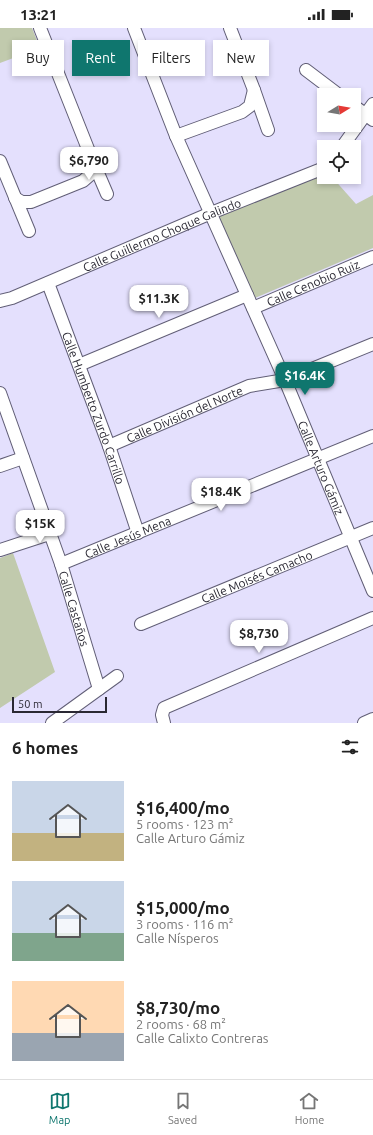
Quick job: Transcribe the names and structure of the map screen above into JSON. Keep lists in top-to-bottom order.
{
  "streets": {
    "street": [
      "Calle Guillermo Choque Galindo",
      "Calle Cenobio Ruiz",
      "Calle Humberto Zurdo Carrillo",
      "Calle División del Norte",
      "Calle Arturo Gámiz",
      "Calle Jesús Mena",
      "Calle Moisés Camacho",
      "Calle Castaños"
    ]
  },
  "crossings": [
    ["Calle Guillermo Choque Galindo", "Calle Humberto Zurdo Carrillo"],
    ["Calle Guillermo Choque Galindo", "Calle Arturo Gámiz"],
    ["Calle Cenobio Ruiz", "Calle Humberto Zurdo Carrillo"],
    ["Calle Cenobio Ruiz", "Calle Arturo Gámiz"],
    ["Calle Humberto Zurdo Carrillo", "Calle División del Norte"],
    ["Calle Humberto Zurdo Carrillo", "Calle Jesús Mena"],
    ["Calle División del Norte", "Calle Arturo Gámiz"],
    ["Calle Arturo Gámiz", "Calle Jesús Mena"],
    ["Calle Arturo Gámiz", "Calle Moisés Camacho"],
    ["Calle Jesús Mena", "Calle Castaños"]
  ],
  "scale_bar": "50 m",
  "north": "right",
  "page": {
    "status": "13:21",
    "chip": [
      "Buy",
      "Rent",
      "Filters",
      "New"
    ],
    "price": [
      "$6,790",
      "$11.3K",
      "$16.4K",
      "$18.4K",
      "$15K",
      "$8,730"
    ],
    "scale": "50 m",
    "heading": "6 homes",
    "list": [
      {
        "name": "$16,400/mo",
        "note": "5 rooms · 123 m² · Calle Arturo Gámiz"
      },
      {
        "name": "$15,000/mo",
        "note": "3 rooms · 116 m² · Calle Nísperos"
      },
      {
        "name": "$8,730/mo",
        "note": "2 rooms · 68 m² · Calle Calixto Contreras"
      }
    ],
    "tabs": ["Map", "Saved", "Home"]
  }
}
